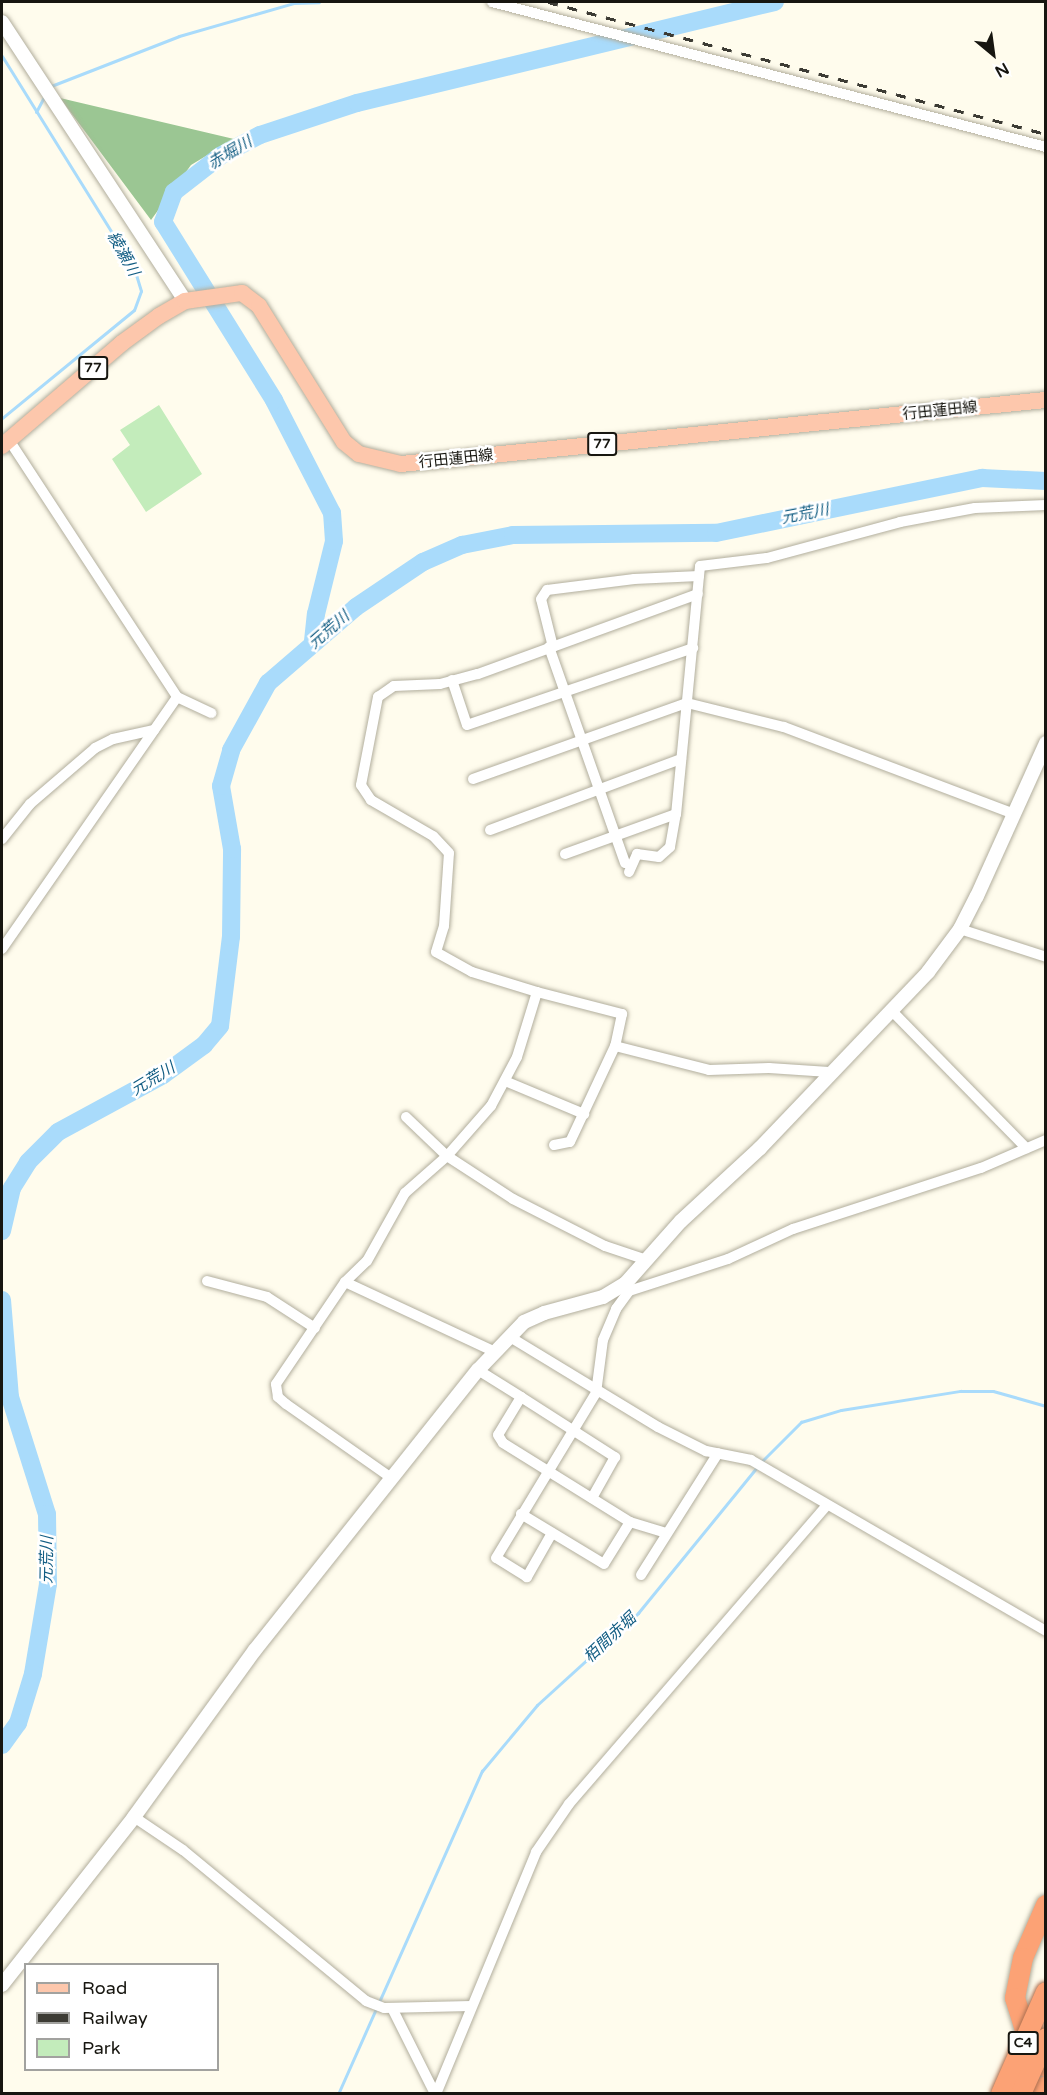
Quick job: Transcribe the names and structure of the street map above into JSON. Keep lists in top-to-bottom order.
{
  "streets": {
    "highway": ["C4"],
    "main road": ["77", "行田蓮田線"]
  },
  "water": [
    "赤堀川",
    "綾瀬川",
    "元荒川",
    "栢間赤堀"
  ],
  "legend": ["Road", "Railway", "Park"],
  "north": "bottom right"
}
